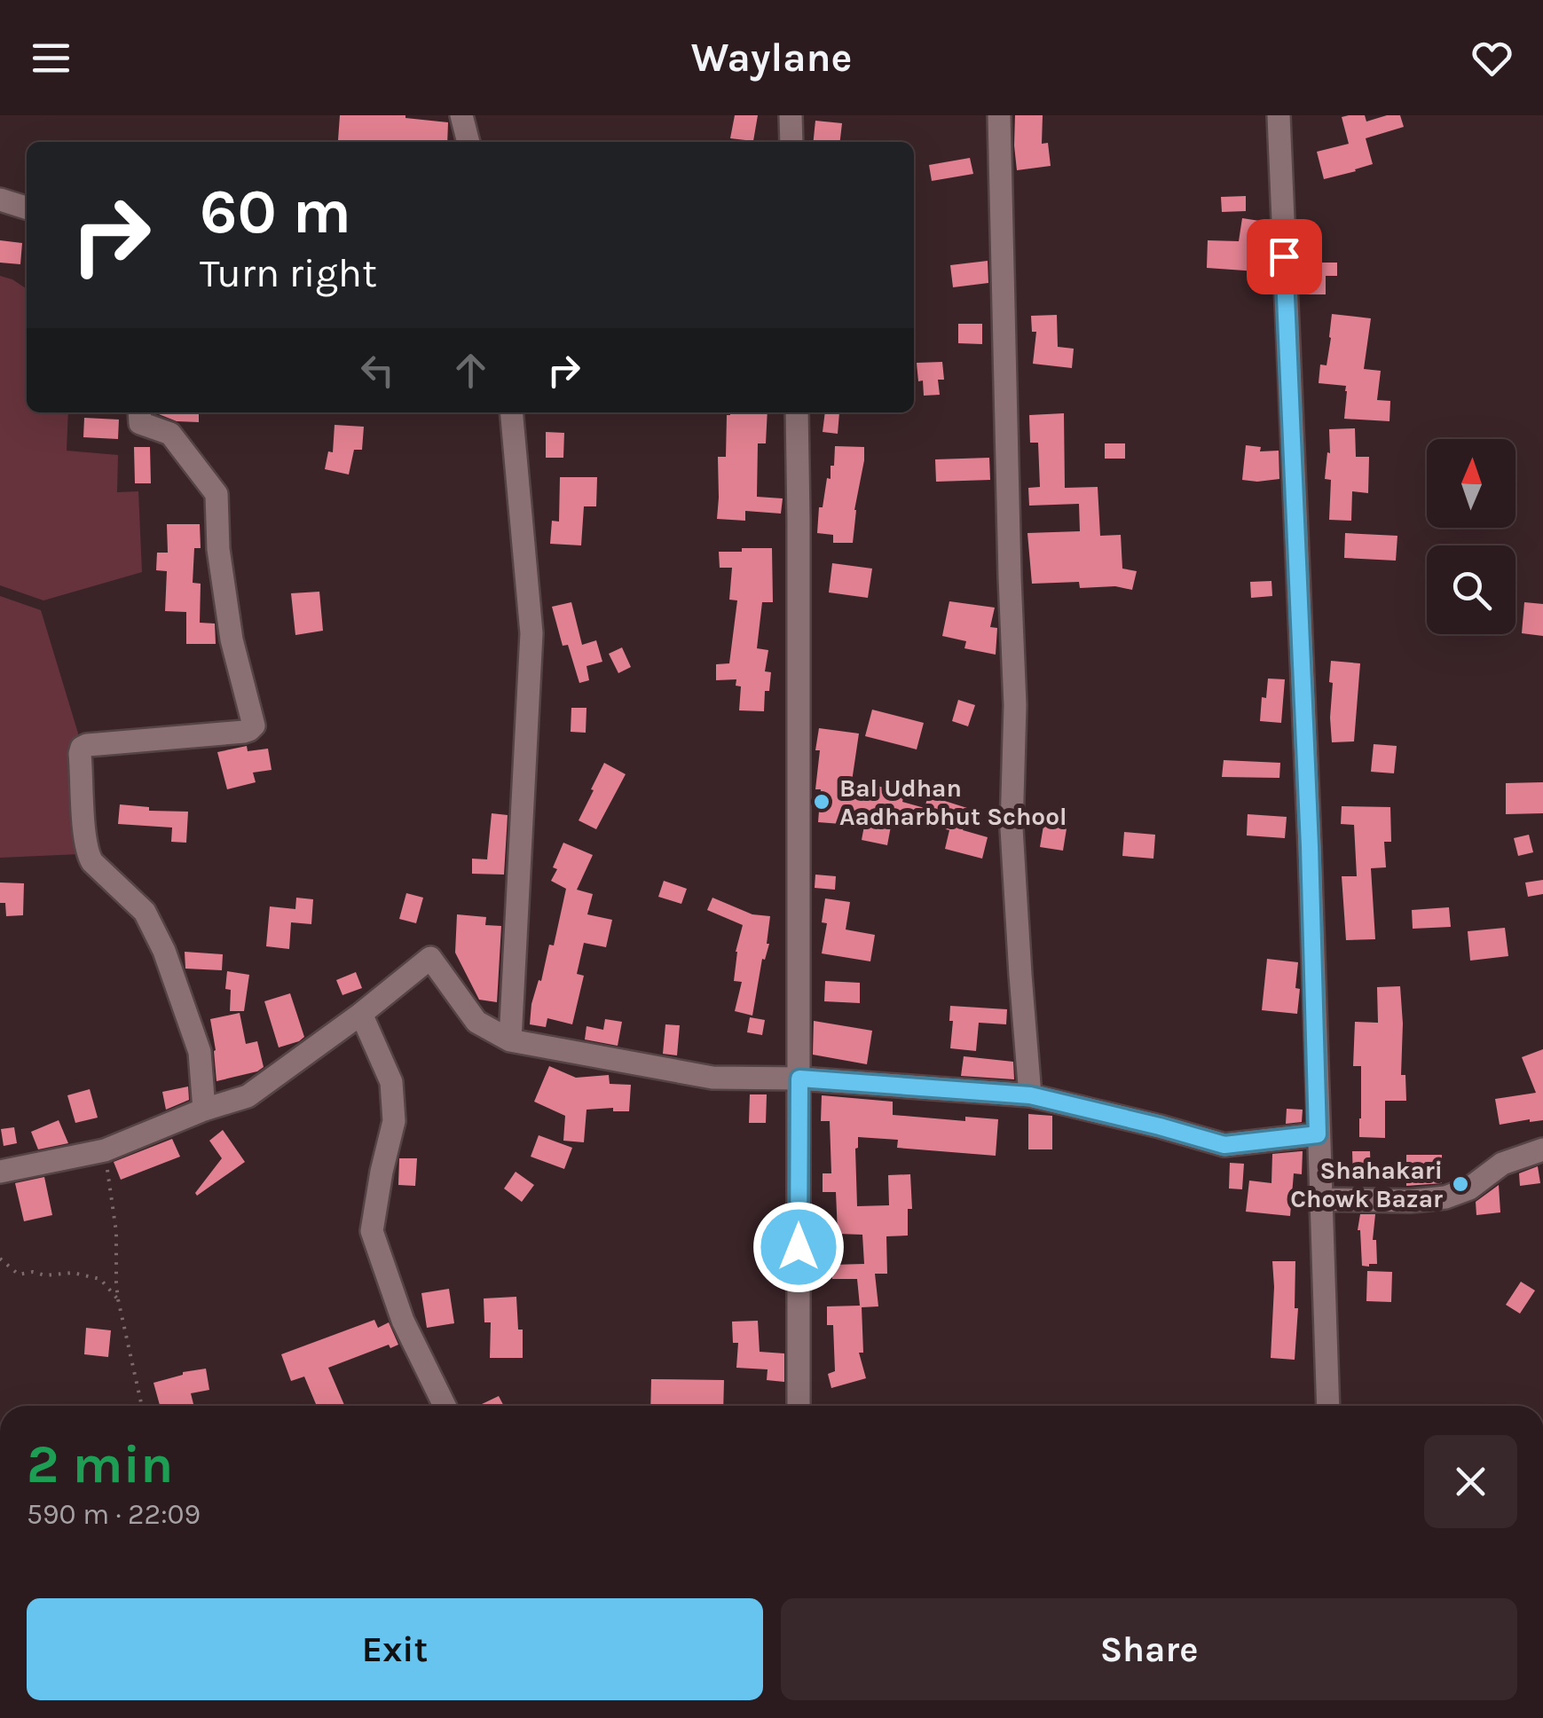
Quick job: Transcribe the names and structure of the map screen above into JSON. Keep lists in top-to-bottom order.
{
  "places": ["Bal Udhan Aadharbhut School", "Shahakari Chowk Bazar"],
  "north": "top",
  "page": {
    "header": "Waylane",
    "turn": ["60 m", "Turn right"],
    "heading": ["2 min", "590 m · 22:09"],
    "buttons": ["Exit", "Share"]
  }
}
